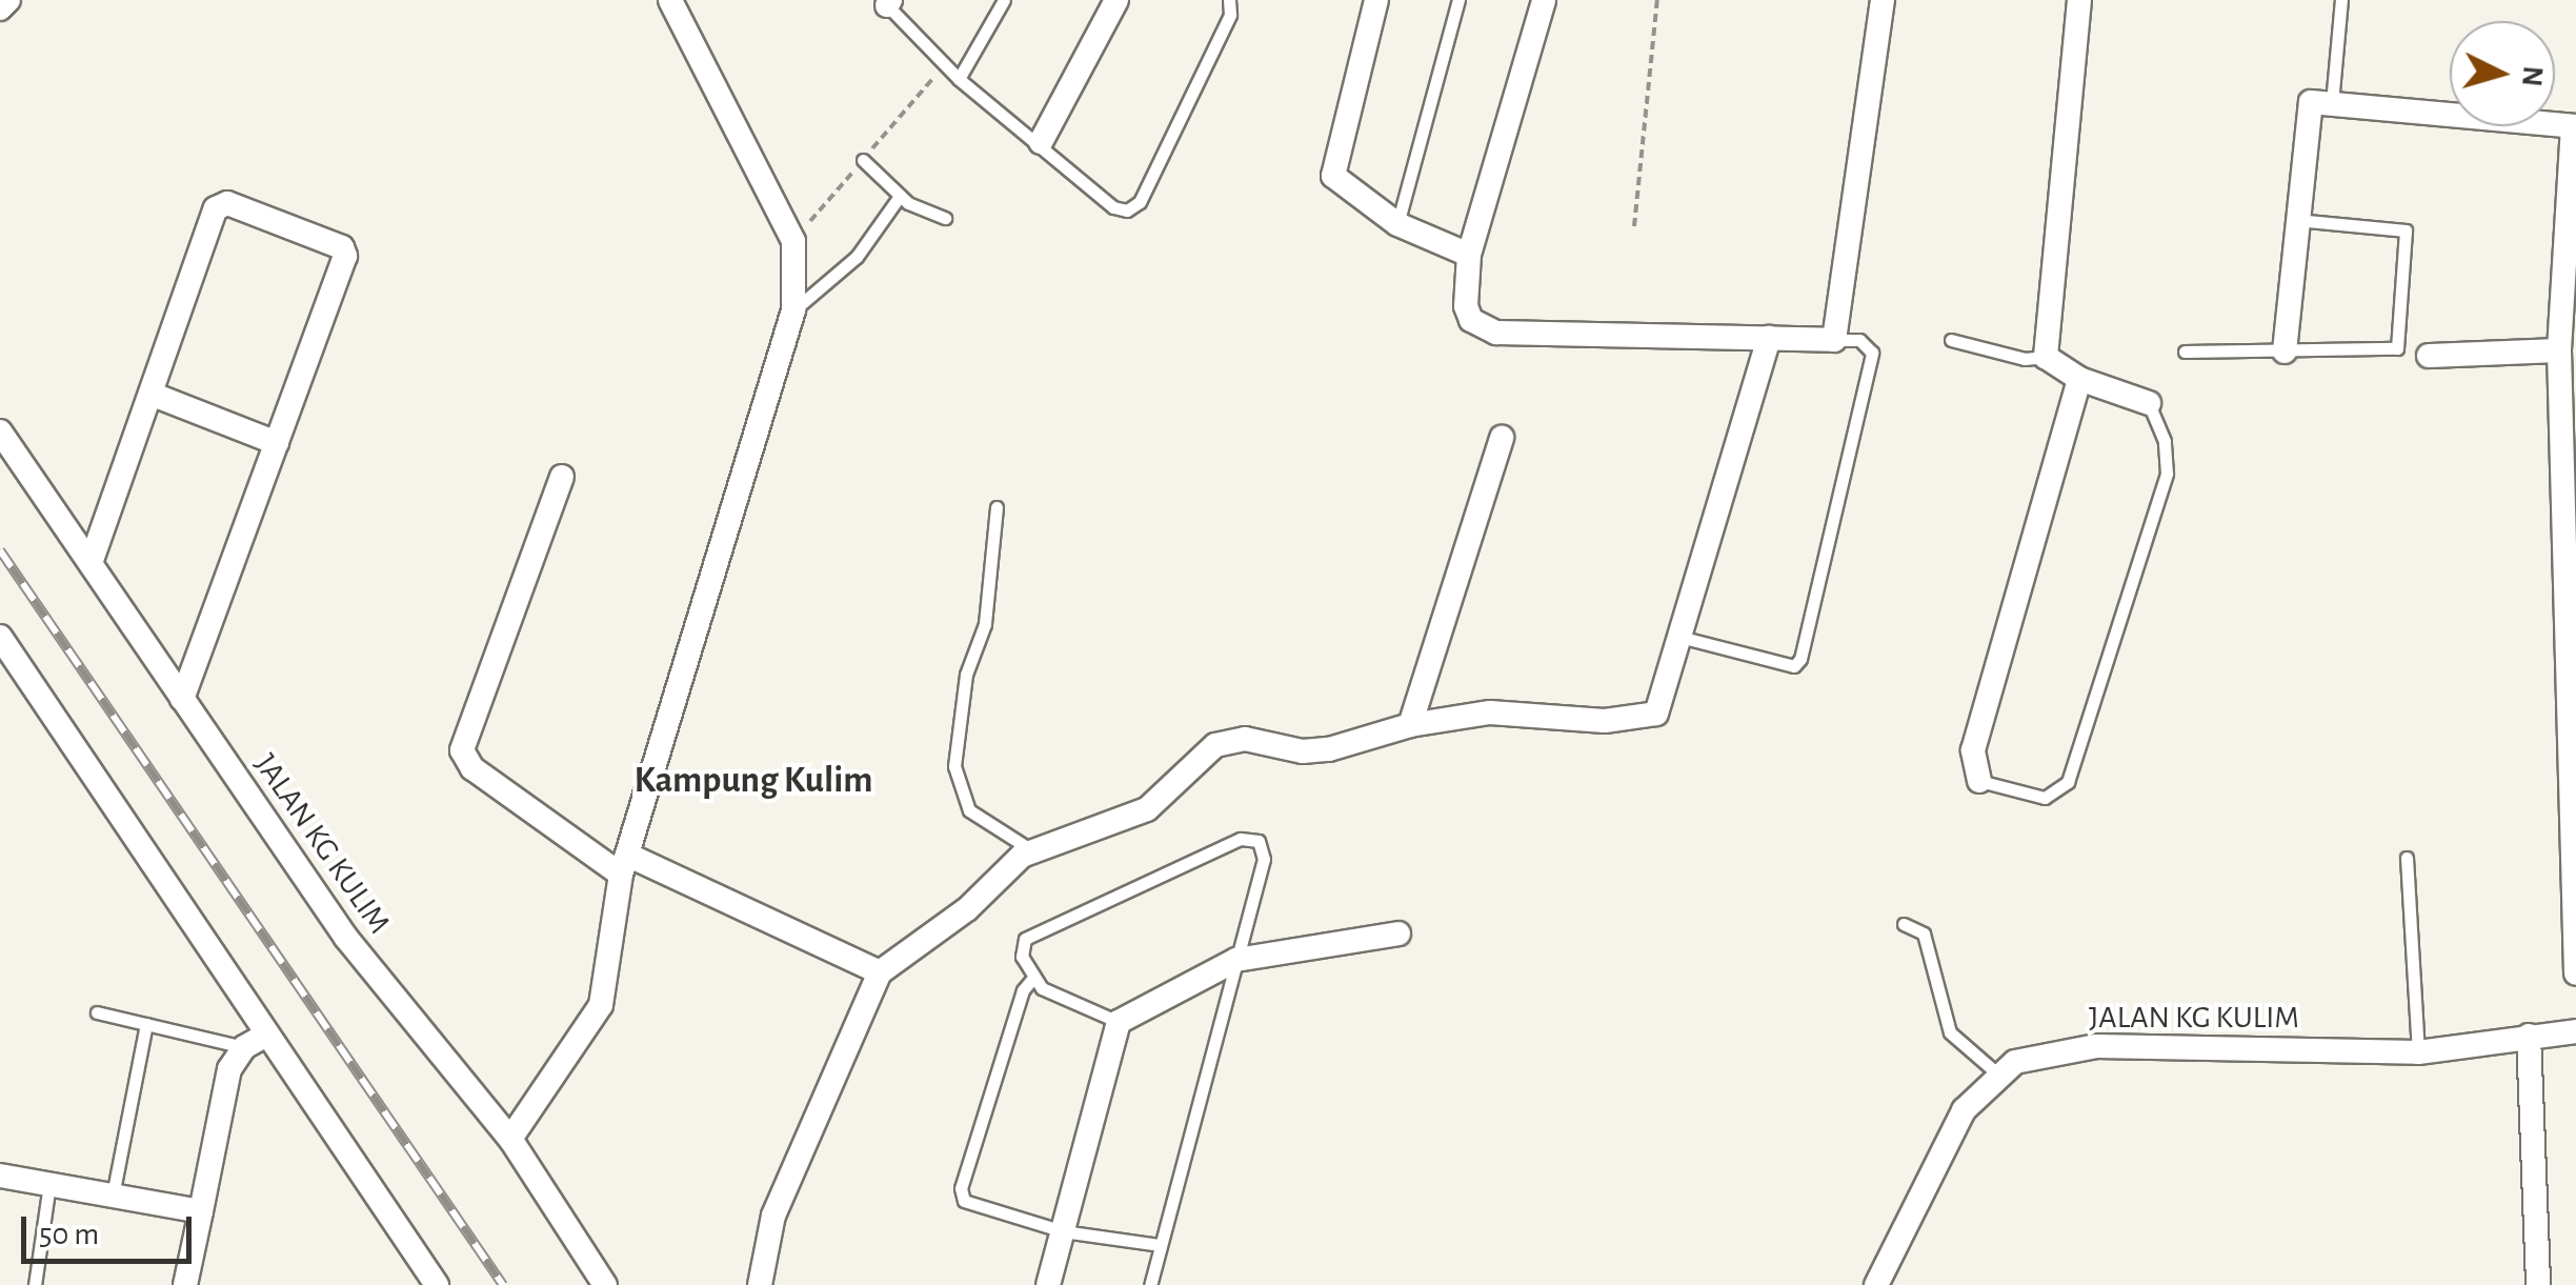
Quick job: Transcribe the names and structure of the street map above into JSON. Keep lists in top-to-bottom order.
{
  "streets": {
    "street": ["JALAN KG KULIM"]
  },
  "districts": ["Kampung Kulim"],
  "scale_bar": "50 m",
  "north": "right"
}
